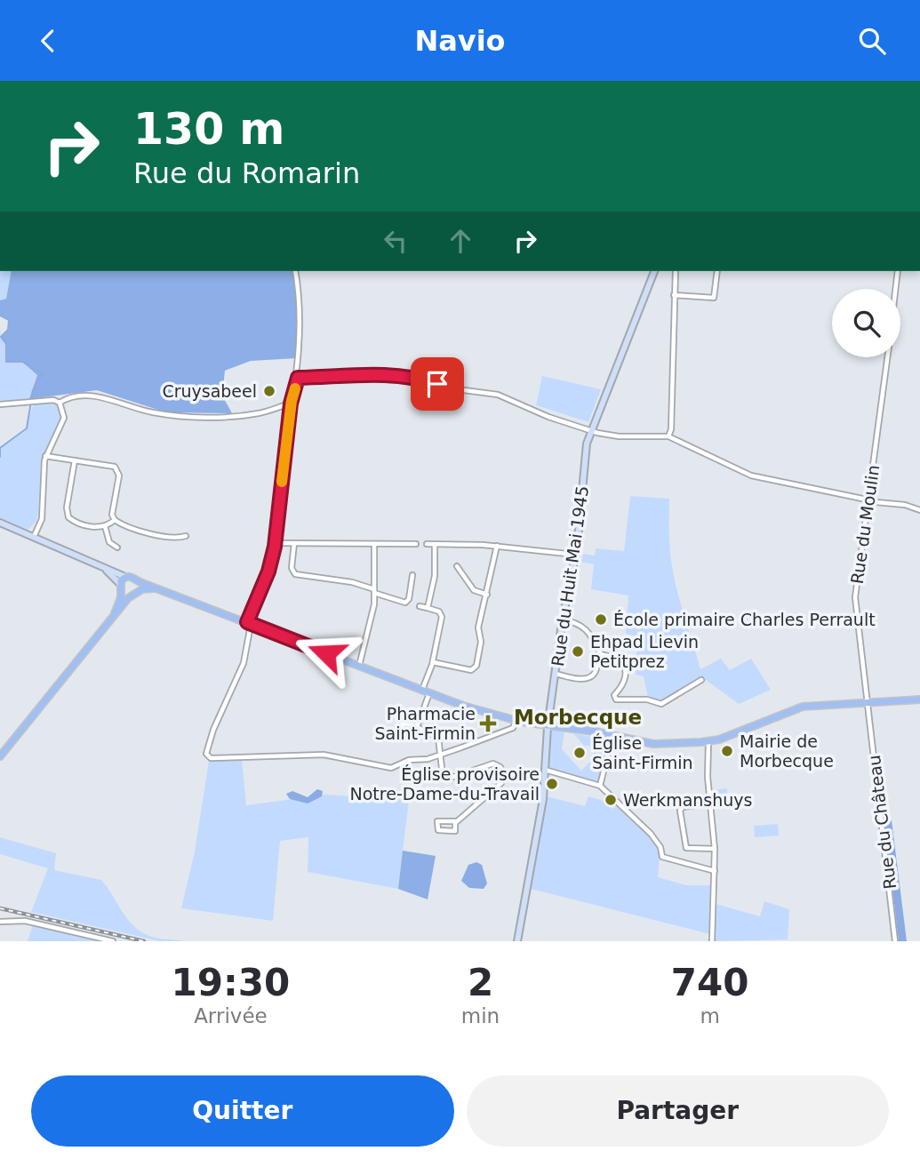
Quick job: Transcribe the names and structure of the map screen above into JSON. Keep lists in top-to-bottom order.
{
  "streets": {
    "street": ["Rue du Moulin", "Rue du Huit Mai 1945", "Rue du Château"]
  },
  "crossings": [
    ["Rue du Moulin", "Rue du Château"]
  ],
  "districts": ["Morbecque"],
  "places": {
    "other": [
      "Cruysabeel",
      "École primaire Charles Perrault",
      "Ehpad Lievin Petitprez",
      "Mairie de Morbecque",
      "Église Saint-Firmin",
      "Église provisoire Notre-Dame-du-Travail",
      "Werkmanshuys"
    ],
    "health": ["Pharmacie Saint-Firmin"]
  },
  "page": {
    "header": "Navio",
    "turn": ["130 m", "Rue du Romarin"],
    "eta": [
      "19:30",
      "Arrivée",
      "2",
      "min",
      "740",
      "m"
    ],
    "buttons": ["Quitter", "Partager"]
  }
}
